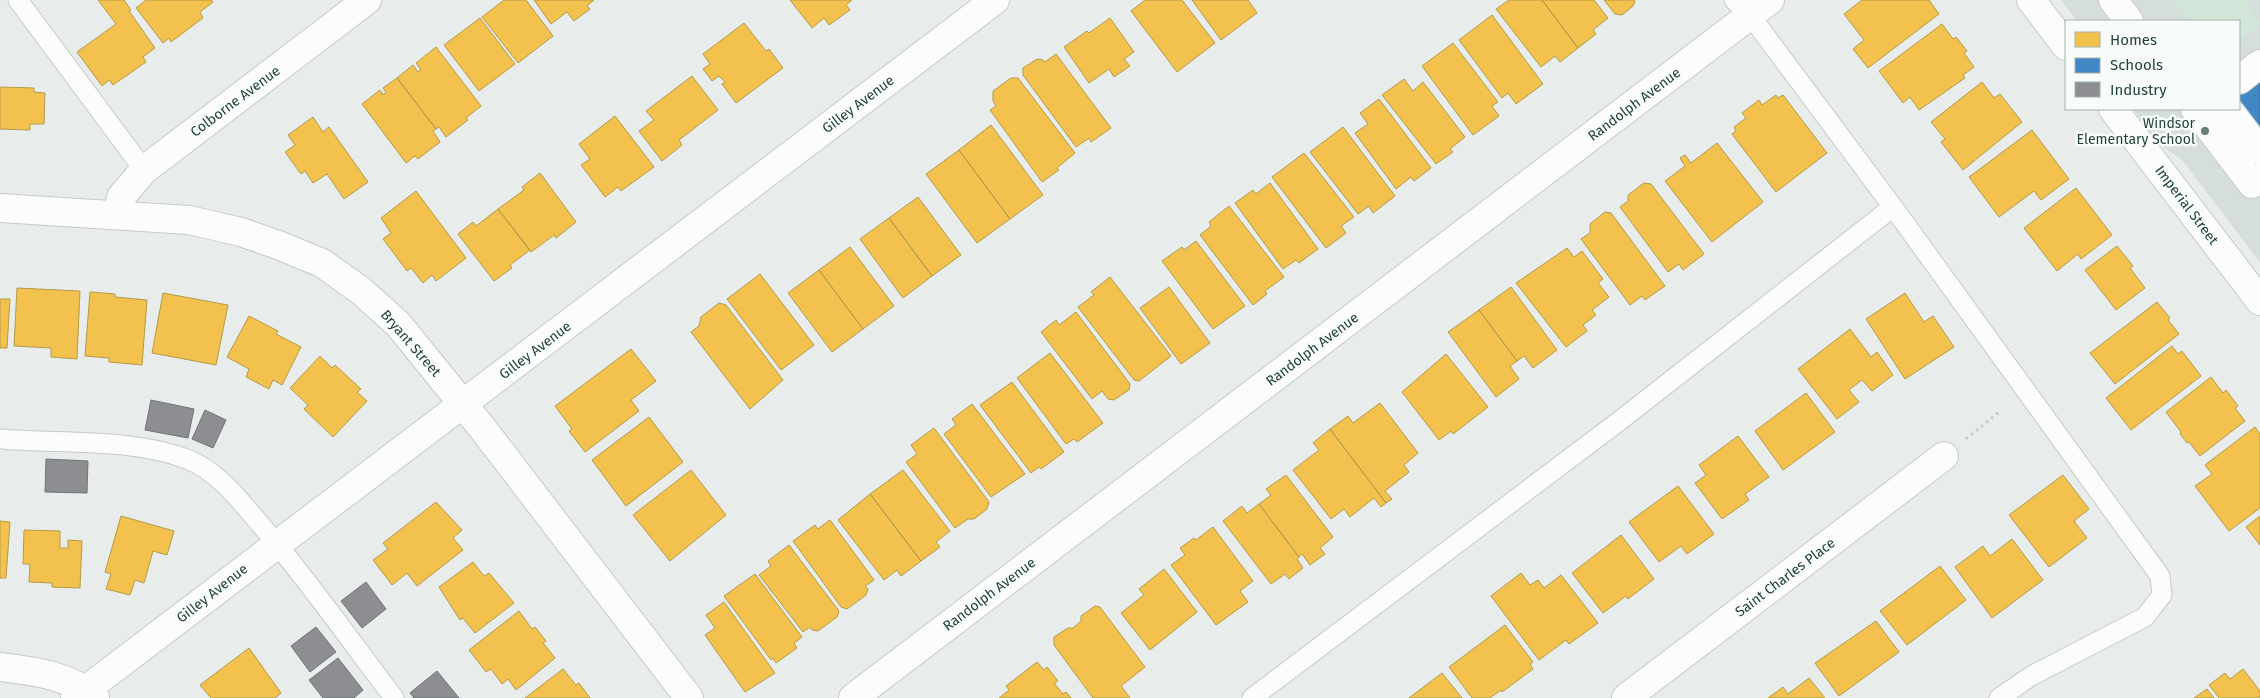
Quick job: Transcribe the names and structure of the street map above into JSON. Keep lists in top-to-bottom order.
{
  "streets": {
    "street": [
      "Colborne Avenue",
      "Gilley Avenue",
      "Randolph Avenue",
      "Imperial Street",
      "Bryant Street",
      "Saint Charles Place"
    ]
  },
  "crossings": [
    ["Colborne Avenue", "Bryant Street"],
    ["Gilley Avenue", "Bryant Street"]
  ],
  "places": ["Windsor Elementary School"],
  "legend": ["Homes", "Schools", "Industry"]
}
